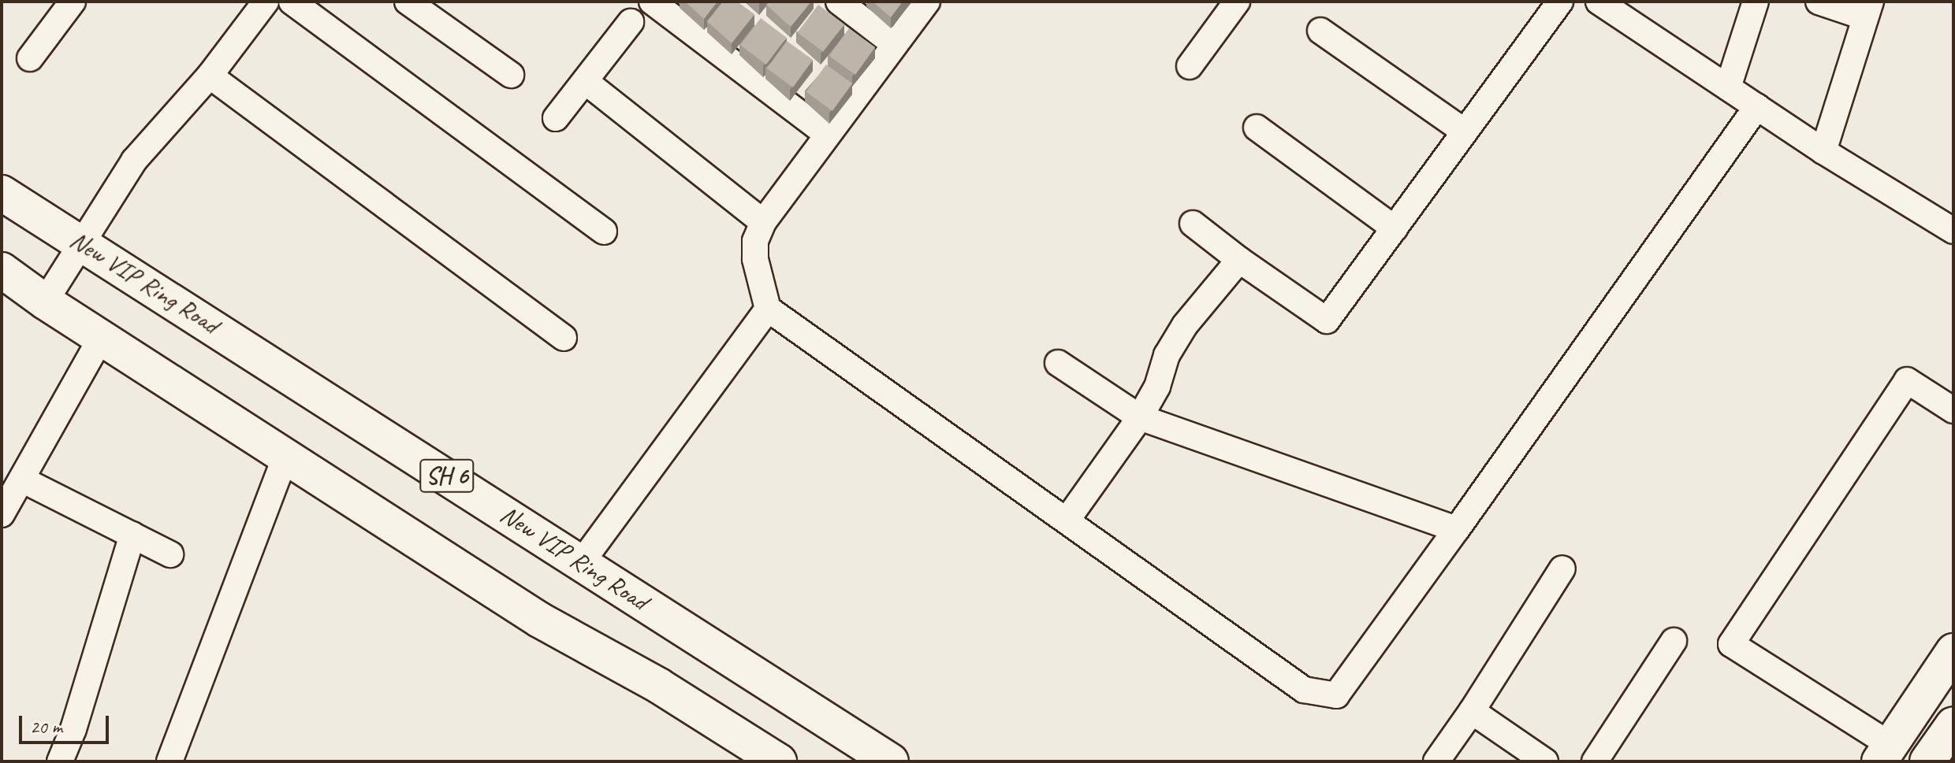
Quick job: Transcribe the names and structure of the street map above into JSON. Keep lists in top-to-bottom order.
{
  "streets": {
    "main road": ["New VIP Ring Road", "SH 6"]
  },
  "scale_bar": "20 m"
}
